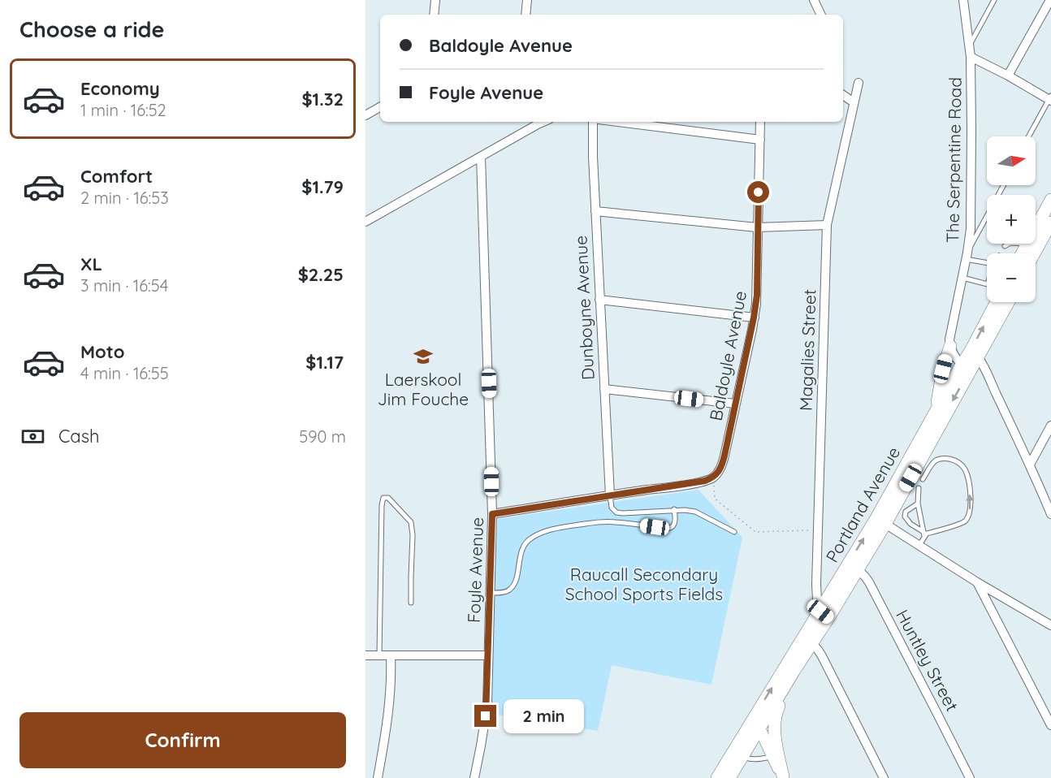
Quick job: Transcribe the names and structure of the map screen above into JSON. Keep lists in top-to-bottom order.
{
  "streets": {
    "main road": ["Portland Avenue"],
    "street": [
      "The Serpentine Road",
      "Dunboyne Avenue",
      "Magalies Street",
      "Baldoyle Avenue",
      "Foyle Avenue",
      "Huntley Street"
    ]
  },
  "crossings": [
    ["Magalies Street", "Portland Avenue"],
    ["Portland Avenue", "Huntley Street"]
  ],
  "parks": ["Raucall Secondary School Sports Fields"],
  "places": {
    "school or university": ["Laerskool Jim Fouche"]
  },
  "north": "right",
  "page": {
    "heading": "Choose a ride",
    "banner": ["Baldoyle Avenue", "Foyle Avenue"],
    "list": [
      {
        "name": "Economy",
        "note": "1 min · 16:52",
        "value": "$1.32"
      },
      {
        "name": "Comfort",
        "note": "2 min · 16:53",
        "value": "$1.79"
      },
      {
        "name": "XL",
        "note": "3 min · 16:54",
        "value": "$2.25"
      },
      {
        "name": "Moto",
        "note": "4 min · 16:55",
        "value": "$1.17"
      }
    ],
    "map_buttons": ["+", "−"],
    "pay": ["Cash", "590 m"],
    "bubble": "2 min",
    "buttons": "Confirm"
  }
}
